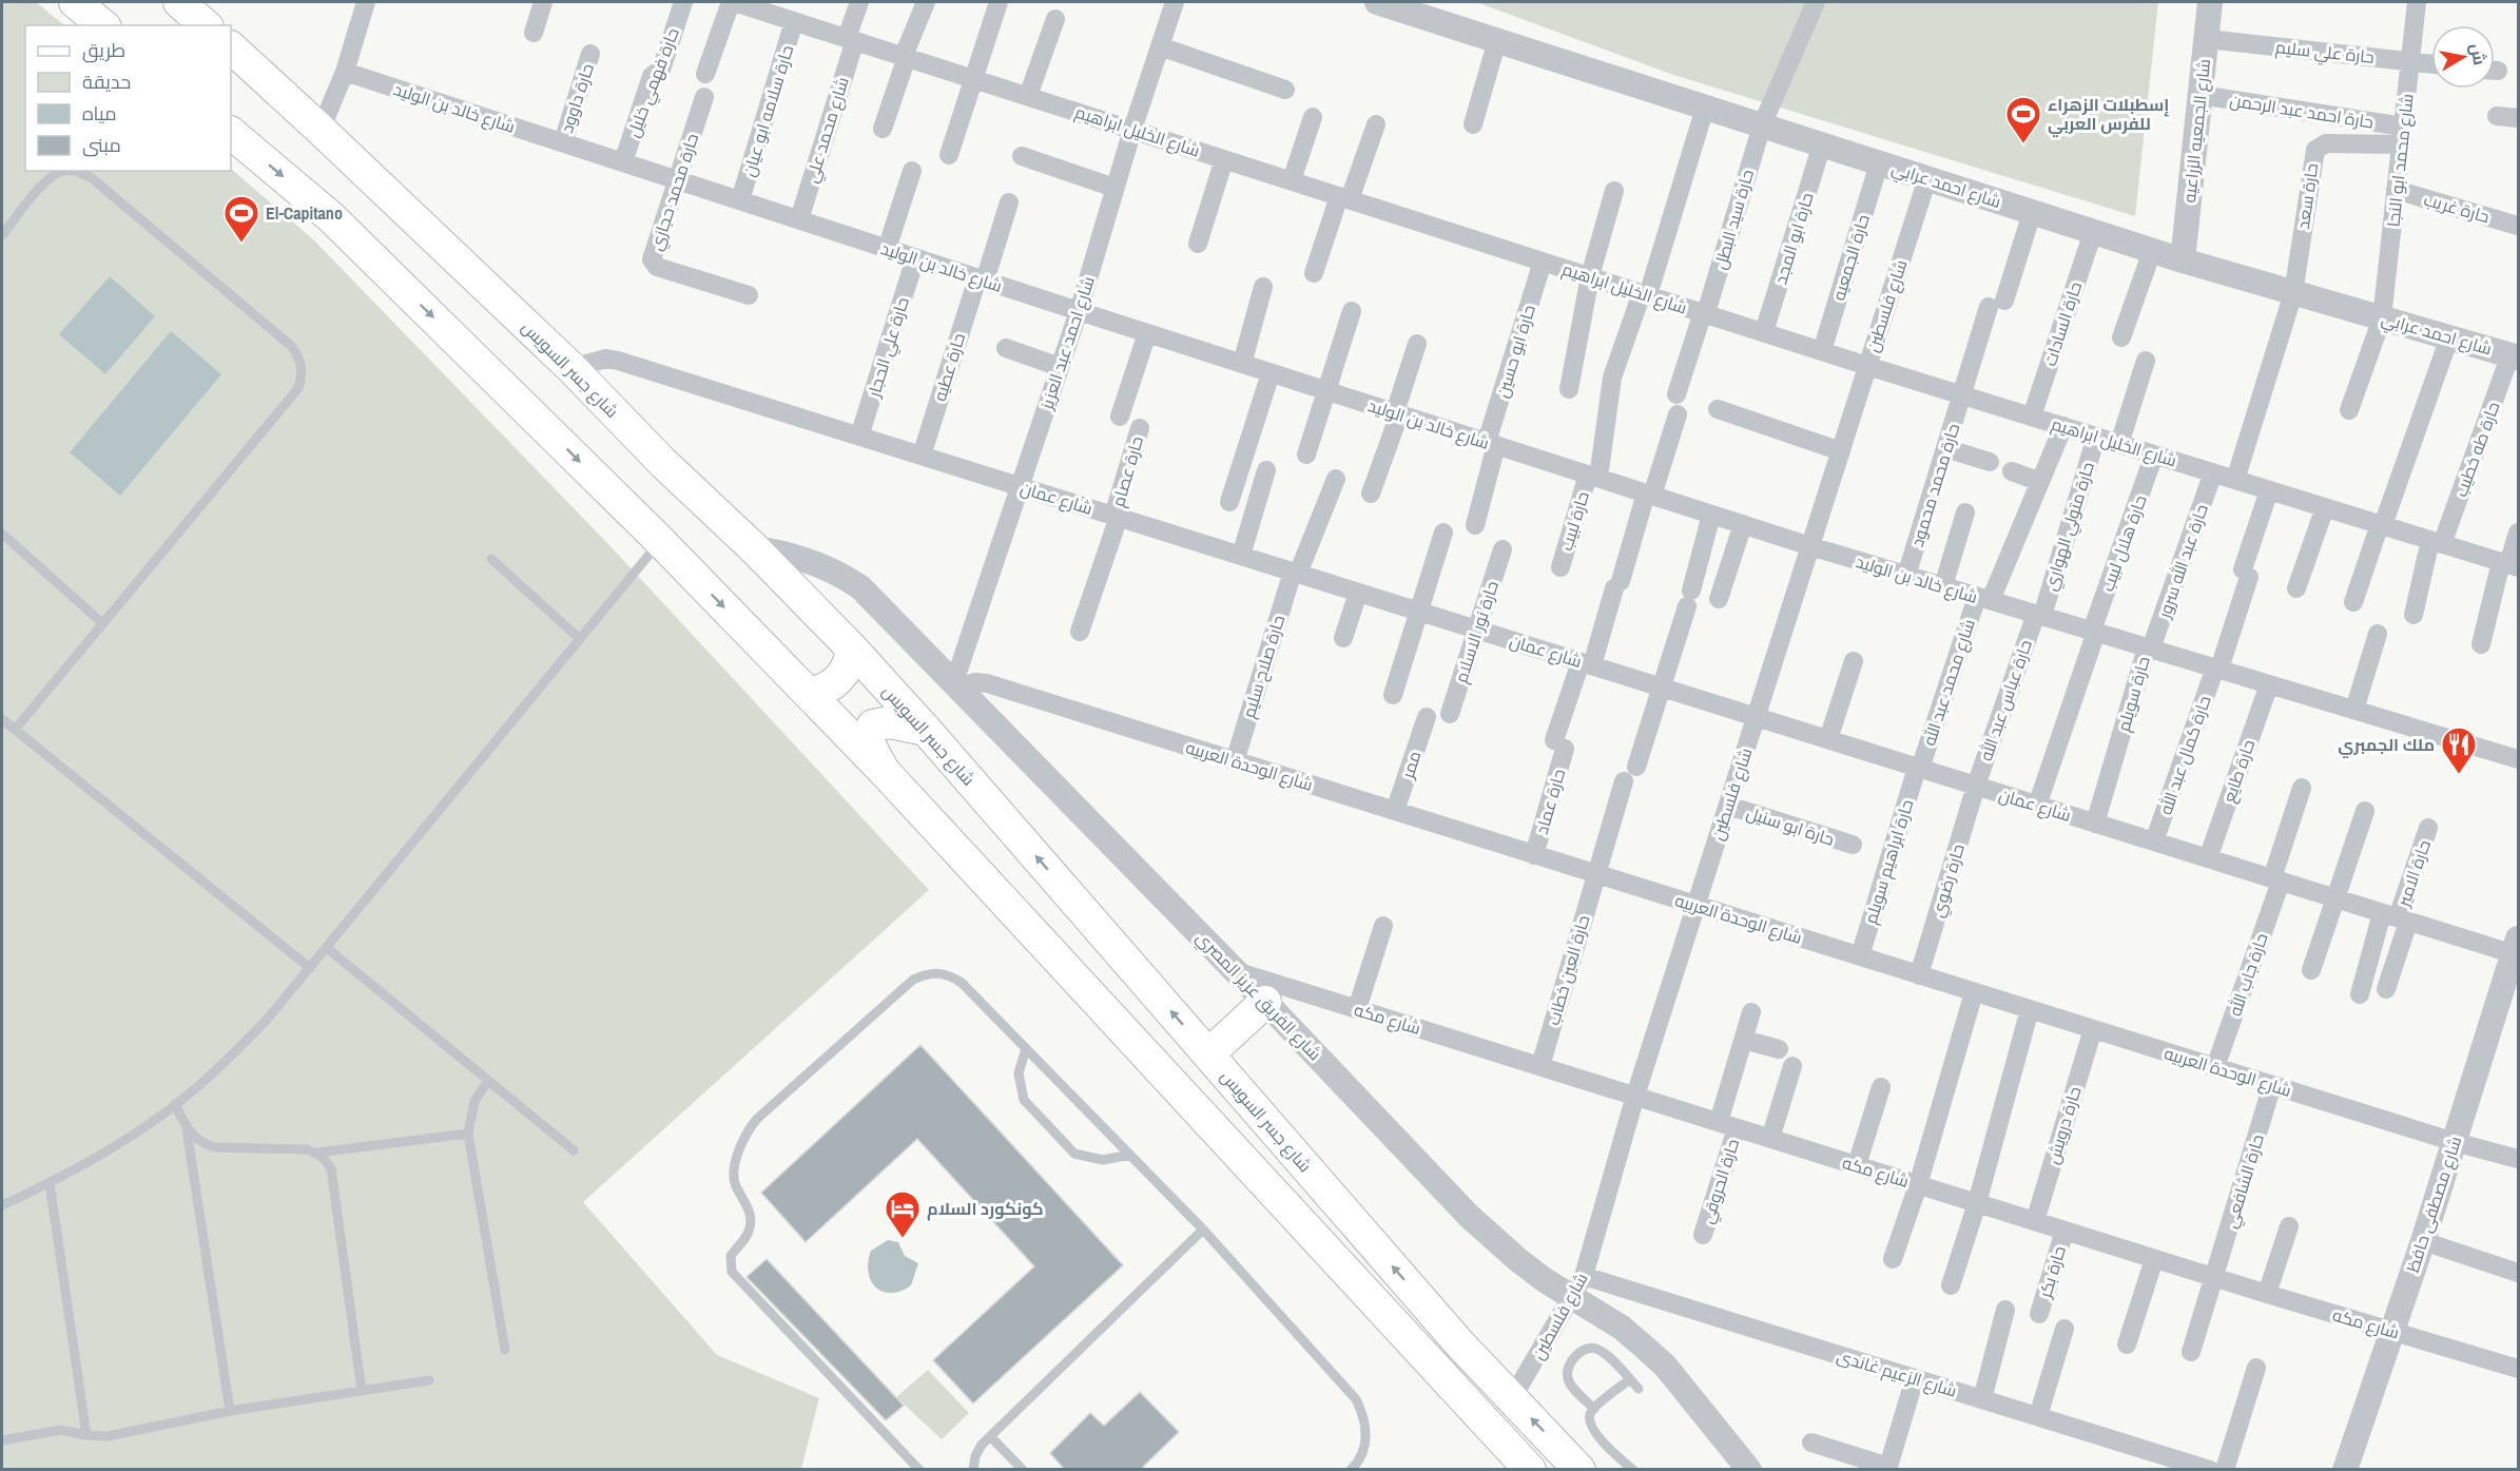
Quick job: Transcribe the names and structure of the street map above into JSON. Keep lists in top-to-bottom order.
{
  "streets": {
    "main road": ["شارع جسر السويس"],
    "street": [
      "حارة علي سليم",
      "حارة فهمي خليل",
      "حارة داوود",
      "شارع خالد بن الوليد",
      "حارة سلامه ابو عيان",
      "حارة احمد عبد الرحمن",
      "شارع محمد علي",
      "شارع الخليل ابراهيم",
      "شارع الجمعيه الزراعيه",
      "شارع محمد ابو النجا",
      "شارع احمد عرابي",
      "حارة محمد حجازي",
      "حارة سعد",
      "حارة غريب",
      "حارة سيد البطل",
      "حارة ابو المجد",
      "حارة الجمعيه",
      "شارع فلسطين",
      "حارة السادات",
      "شارع احمد عبد العزيز",
      "حارة علي الحجار",
      "حارة ابو حسين",
      "حارة عطيه",
      "حارة طه خطيب",
      "حارة عصام",
      "حارة محمد محمود",
      "شارع عمان",
      "حارة لبيب",
      "حارة متولي الهواري",
      "حارة هلال لبيب",
      "حارة عبد الله سرور",
      "حارة نور الاسلام",
      "حارة صلاح سليم",
      "شارع محمد عبد الله",
      "حارة سويلم",
      "حارة عباس عبد الله",
      "حارة كمال عبد الله",
      "ممر",
      "شارع الوحدة العربيه",
      "حارة طايع",
      "حارة عماد",
      "حارة ابو سنيل",
      "حارة ابراهيم سويلم",
      "حارة الامير",
      "حارة رضوي",
      "حارة العين خطاب",
      "حارة جاب الله",
      "شارع الفريق عزيز المصري",
      "شارع مكه",
      "حارة درويش",
      "حارة الحروقي",
      "حارة الشافعي",
      "شارع مصطفى حافظ",
      "حارة بكر",
      "شارع الزعيم غاندى"
    ]
  },
  "crossings": [
    ["حارة علي سليم", "شارع الجمعيه الزراعيه"],
    ["حارة علي سليم", "شارع محمد ابو النجا"],
    ["حارة فهمي خليل", "شارع خالد بن الوليد"],
    ["حارة داوود", "شارع خالد بن الوليد"],
    ["شارع خالد بن الوليد", "حارة سلامه ابو عيان"],
    ["شارع خالد بن الوليد", "شارع محمد علي"],
    ["شارع خالد بن الوليد", "حارة محمد حجازي"],
    ["شارع خالد بن الوليد", "شارع فلسطين"],
    ["شارع خالد بن الوليد", "شارع احمد عبد العزيز"],
    ["شارع خالد بن الوليد", "حارة علي الحجار"],
    ["شارع خالد بن الوليد", "حارة ابو حسين"],
    ["شارع خالد بن الوليد", "حارة عطيه"],
    ["شارع خالد بن الوليد", "حارة محمد محمود"],
    ["شارع خالد بن الوليد", "حارة لبيب"],
    ["شارع خالد بن الوليد", "حارة متولي الهواري"],
    ["شارع خالد بن الوليد", "حارة هلال لبيب"],
    ["شارع خالد بن الوليد", "حارة عبد الله سرور"],
    ["شارع خالد بن الوليد", "شارع محمد عبد الله"],
    ["شارع خالد بن الوليد", "حارة سويلم"],
    ["شارع خالد بن الوليد", "حارة عباس عبد الله"],
    ["شارع خالد بن الوليد", "حارة كمال عبد الله"],
    ["شارع خالد بن الوليد", "حارة طايع"],
    ["شارع خالد بن الوليد", "حارة عماد"],
    ["شارع خالد بن الوليد", "حارة العين خطاب"],
    ["حارة سلامه ابو عيان", "شارع الخليل ابراهيم"],
    ["حارة احمد عبد الرحمن", "شارع الجمعيه الزراعيه"],
    ["حارة احمد عبد الرحمن", "شارع محمد ابو النجا"],
    ["حارة احمد عبد الرحمن", "حارة سعد"],
    ["شارع محمد علي", "شارع الخليل ابراهيم"],
    ["شارع الخليل ابراهيم", "حارة سيد البطل"],
    ["شارع الخليل ابراهيم", "حارة ابو المجد"],
    ["شارع الخليل ابراهيم", "حارة الجمعيه"],
    ["شارع الخليل ابراهيم", "شارع فلسطين"],
    ["شارع الخليل ابراهيم", "حارة السادات"],
    ["شارع الخليل ابراهيم", "شارع احمد عبد العزيز"],
    ["شارع الخليل ابراهيم", "حارة ابو حسين"],
    ["شارع الخليل ابراهيم", "حارة طه خطيب"],
    ["شارع الخليل ابراهيم", "حارة محمد محمود"],
    ["شارع الخليل ابراهيم", "حارة لبيب"],
    ["شارع الخليل ابراهيم", "حارة متولي الهواري"],
    ["شارع الخليل ابراهيم", "حارة هلال لبيب"],
    ["شارع الخليل ابراهيم", "حارة عبد الله سرور"],
    ["شارع الخليل ابراهيم", "شارع محمد عبد الله"],
    ["شارع الخليل ابراهيم", "حارة كمال عبد الله"],
    ["شارع الجمعيه الزراعيه", "شارع احمد عرابي"],
    ["شارع محمد ابو النجا", "شارع احمد عرابي"],
    ["شارع محمد ابو النجا", "حارة سعد"],
    ["شارع محمد ابو النجا", "حارة غريب"],
    ["شارع احمد عرابي", "حارة سعد"],
    ["شارع احمد عرابي", "حارة سيد البطل"],
    ["شارع احمد عرابي", "حارة ابو المجد"],
    ["شارع احمد عرابي", "حارة الجمعيه"],
    ["شارع احمد عرابي", "شارع فلسطين"],
    ["شارع احمد عرابي", "حارة السادات"],
    ["شارع احمد عرابي", "حارة طه خطيب"],
    ["شارع احمد عرابي", "حارة محمد محمود"],
    ["شارع احمد عرابي", "حارة لبيب"],
    ["شارع فلسطين", "شارع جسر السويس"],
    ["شارع فلسطين", "شارع عمان"],
    ["شارع فلسطين", "شارع الوحدة العربيه"],
    ["شارع فلسطين", "حارة ابو سنيل"],
    ["شارع فلسطين", "شارع الفريق عزيز المصري"],
    ["شارع فلسطين", "شارع مكه"],
    ["شارع فلسطين", "شارع الزعيم غاندى"],
    ["شارع احمد عبد العزيز", "شارع عمان"],
    ["شارع احمد عبد العزيز", "شارع الوحدة العربيه"],
    ["شارع احمد عبد العزيز", "شارع الفريق عزيز المصري"],
    ["حارة علي الحجار", "شارع عمان"],
    ["حارة عطيه", "شارع عمان"],
    ["شارع جسر السويس", "شارع عمان"],
    ["شارع جسر السويس", "شارع الفريق عزيز المصري"],
    ["حارة عصام", "شارع عمان"],
    ["شارع عمان", "حارة هلال لبيب"],
    ["شارع عمان", "حارة نور الاسلام"],
    ["شارع عمان", "حارة صلاح سليم"],
    ["شارع عمان", "شارع محمد عبد الله"],
    ["شارع عمان", "حارة سويلم"],
    ["شارع عمان", "حارة عباس عبد الله"],
    ["شارع عمان", "حارة كمال عبد الله"],
    ["شارع عمان", "حارة طايع"],
    ["شارع عمان", "حارة عماد"],
    ["شارع عمان", "حارة ابراهيم سويلم"],
    ["شارع عمان", "حارة الامير"],
    ["شارع عمان", "حارة رضوي"],
    ["شارع عمان", "حارة العين خطاب"],
    ["شارع عمان", "حارة جاب الله"],
    ["شارع عمان", "شارع مصطفى حافظ"],
    ["حارة متولي الهواري", "حارة عباس عبد الله"],
    ["حارة عبد الله سرور", "حارة سويلم"],
    ["حارة صلاح سليم", "شارع الوحدة العربيه"],
    ["شارع محمد عبد الله", "حارة ابراهيم سويلم"],
    ["حارة عباس عبد الله", "حارة رضوي"],
    ["ممر", "شارع الوحدة العربيه"],
    ["شارع الوحدة العربيه", "حارة عماد"],
    ["شارع الوحدة العربيه", "حارة ابراهيم سويلم"],
    ["شارع الوحدة العربيه", "حارة رضوي"],
    ["شارع الوحدة العربيه", "حارة العين خطاب"],
    ["شارع الوحدة العربيه", "حارة جاب الله"],
    ["شارع الوحدة العربيه", "شارع الفريق عزيز المصري"],
    ["شارع الوحدة العربيه", "حارة درويش"],
    ["شارع الوحدة العربيه", "حارة الشافعي"],
    ["شارع الوحدة العربيه", "شارع مصطفى حافظ"],
    ["حارة العين خطاب", "شارع مكه"],
    ["شارع الفريق عزيز المصري", "شارع مكه"],
    ["شارع الفريق عزيز المصري", "شارع الزعيم غاندى"],
    ["شارع مكه", "حارة درويش"],
    ["شارع مكه", "حارة الحروقي"],
    ["شارع مكه", "حارة الشافعي"],
    ["شارع مكه", "شارع مصطفى حافظ"],
    ["شارع مكه", "حارة بكر"]
  ],
  "places": {
    "sports": ["إسطبلات الزهراء للفرس العربي", "El-Capitano"],
    "restaurant": ["ملك الجمبري"],
    "hotel": ["كونكورد السلام"]
  },
  "legend": [
    "طريق",
    "حديقة",
    "مياه",
    "مبنى"
  ],
  "north": "right"
}
